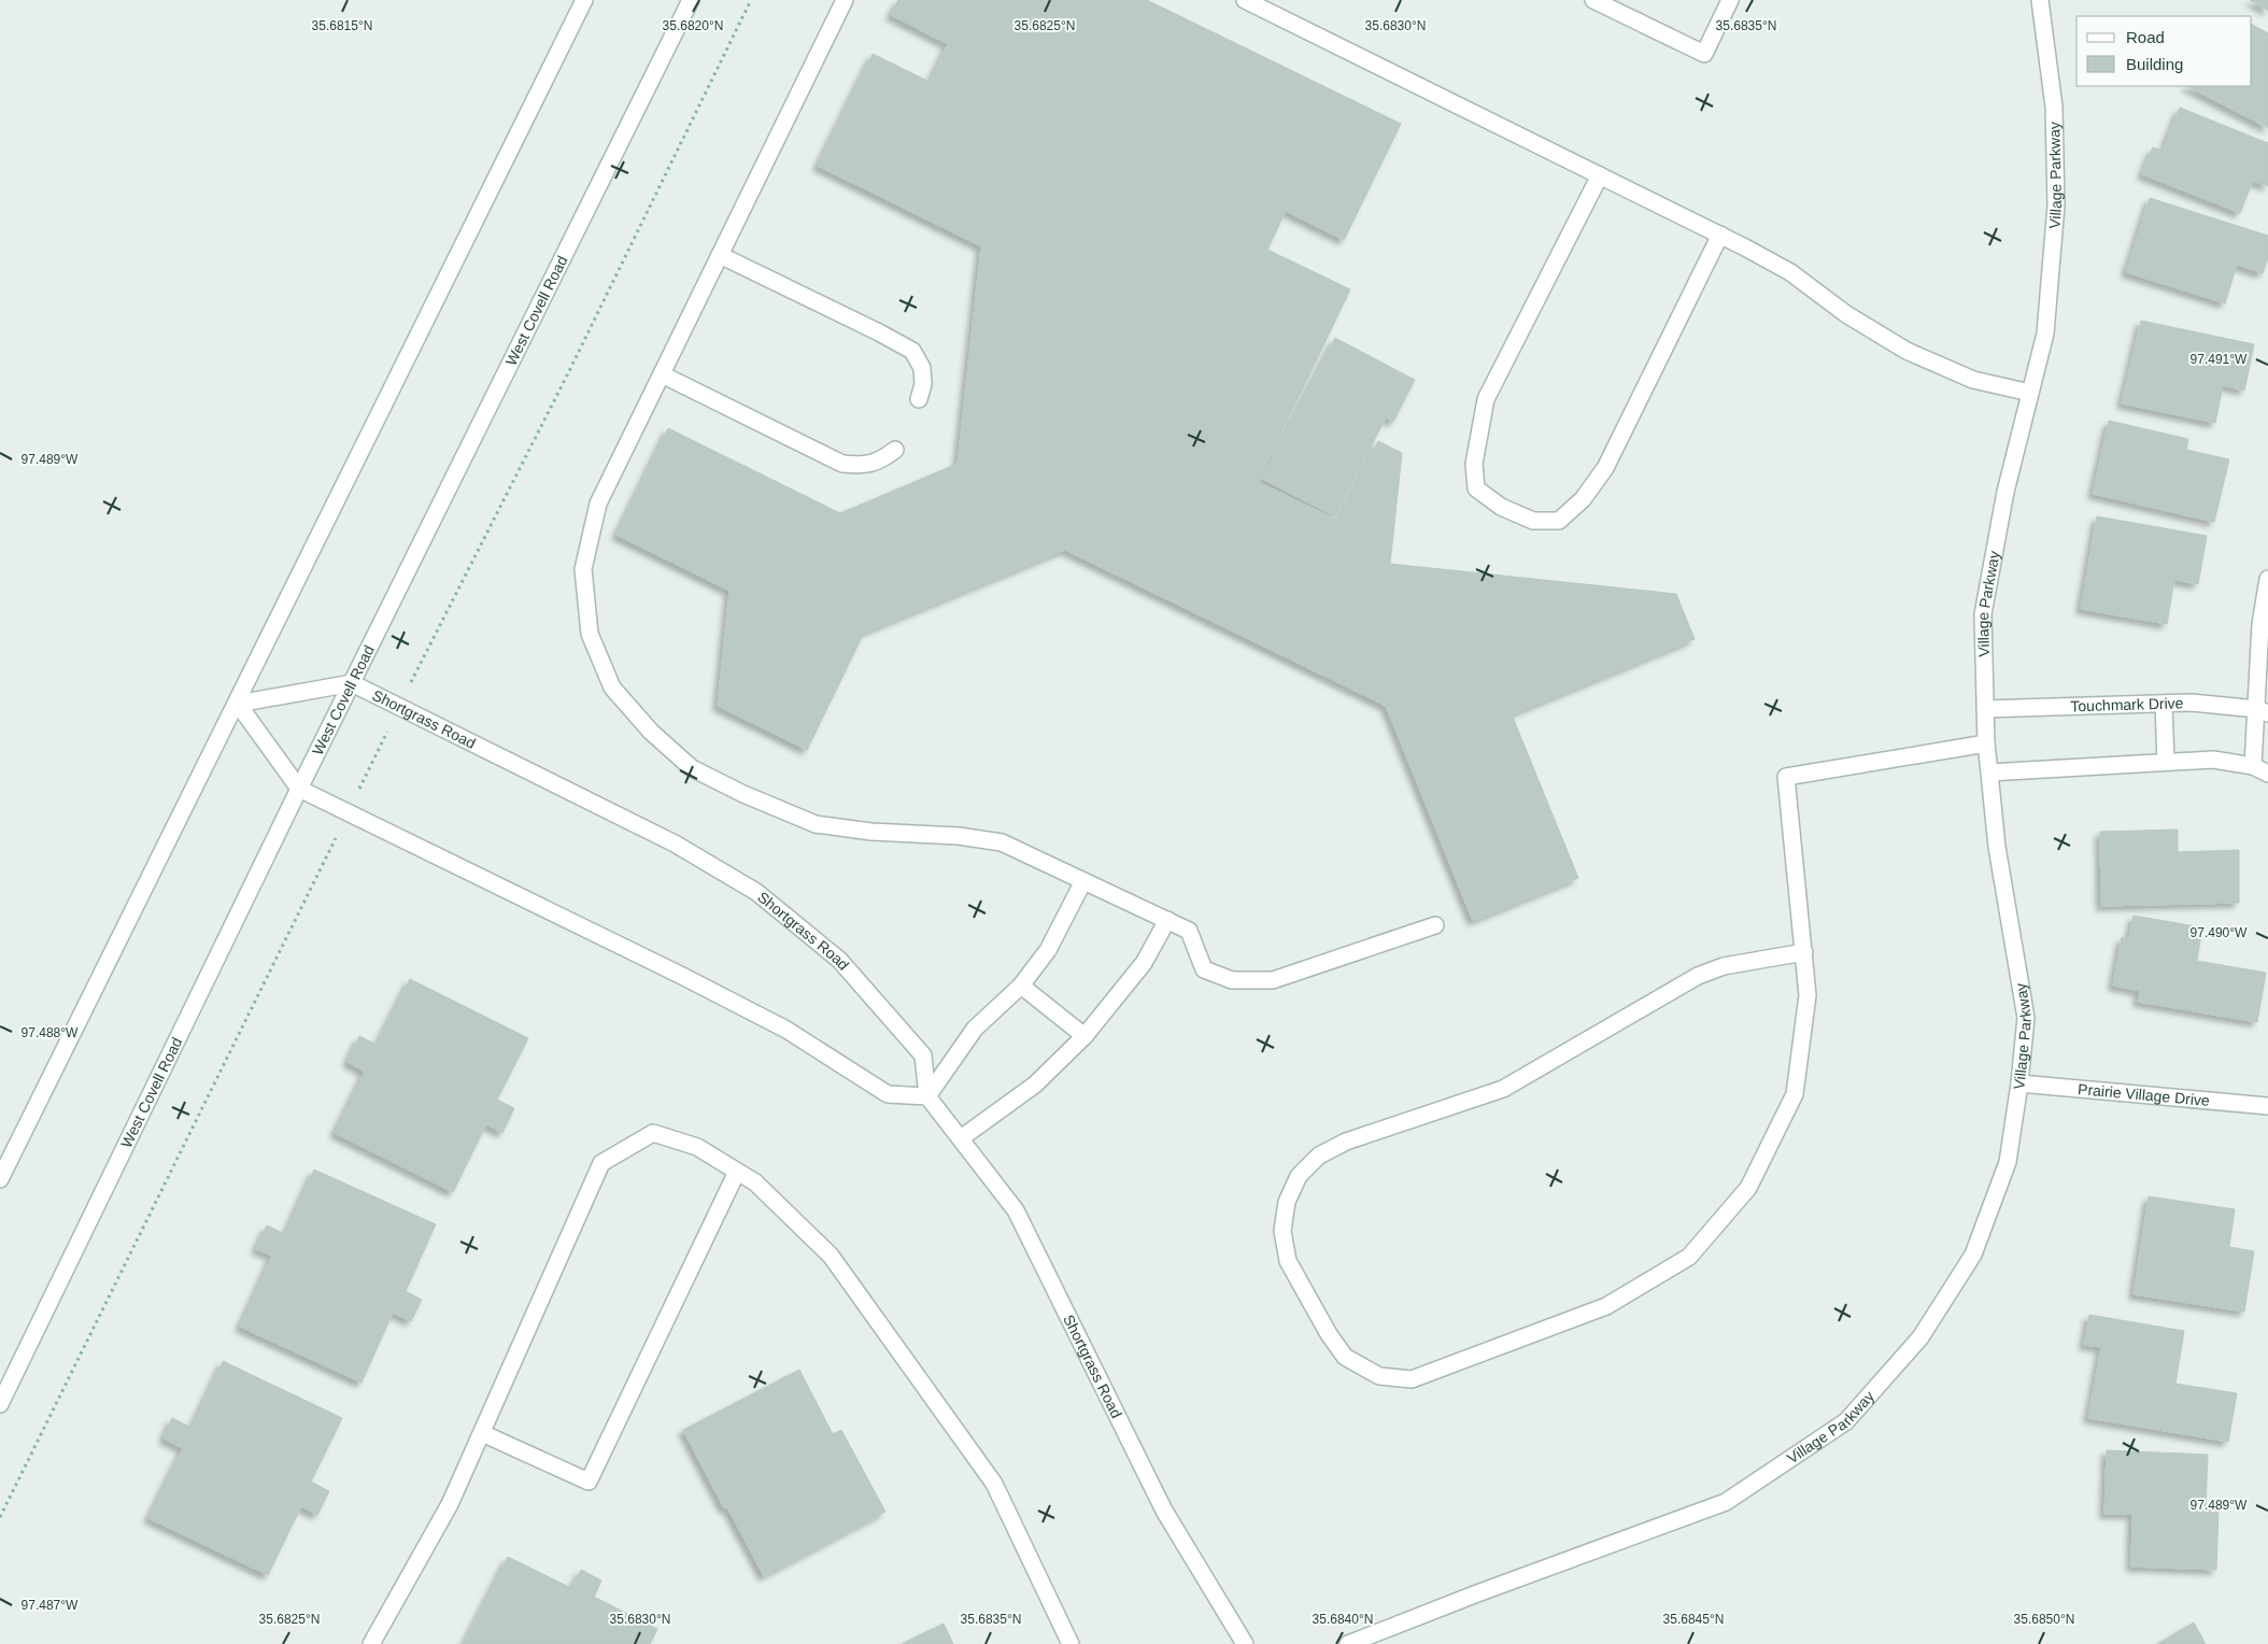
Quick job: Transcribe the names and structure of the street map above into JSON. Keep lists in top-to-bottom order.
{
  "streets": {
    "street": [
      "Village Parkway",
      "West Covell Road",
      "Touchmark Drive",
      "Shortgrass Road",
      "Prairie Village Drive"
    ]
  },
  "crossings": [
    ["Village Parkway", "Touchmark Drive"],
    ["Village Parkway", "Prairie Village Drive"],
    ["West Covell Road", "Shortgrass Road"]
  ],
  "legend": ["Road", "Building"],
  "coordinates": [
    "35.6820°N",
    "35.6825°N",
    "35.6830°N",
    "35.6815°N",
    "35.6835°N",
    "97.491°W",
    "97.489°W",
    "97.490°W",
    "97.488°W",
    "97.487°W",
    "35.6840°N",
    "35.6845°N",
    "35.6850°N"
  ]
}
